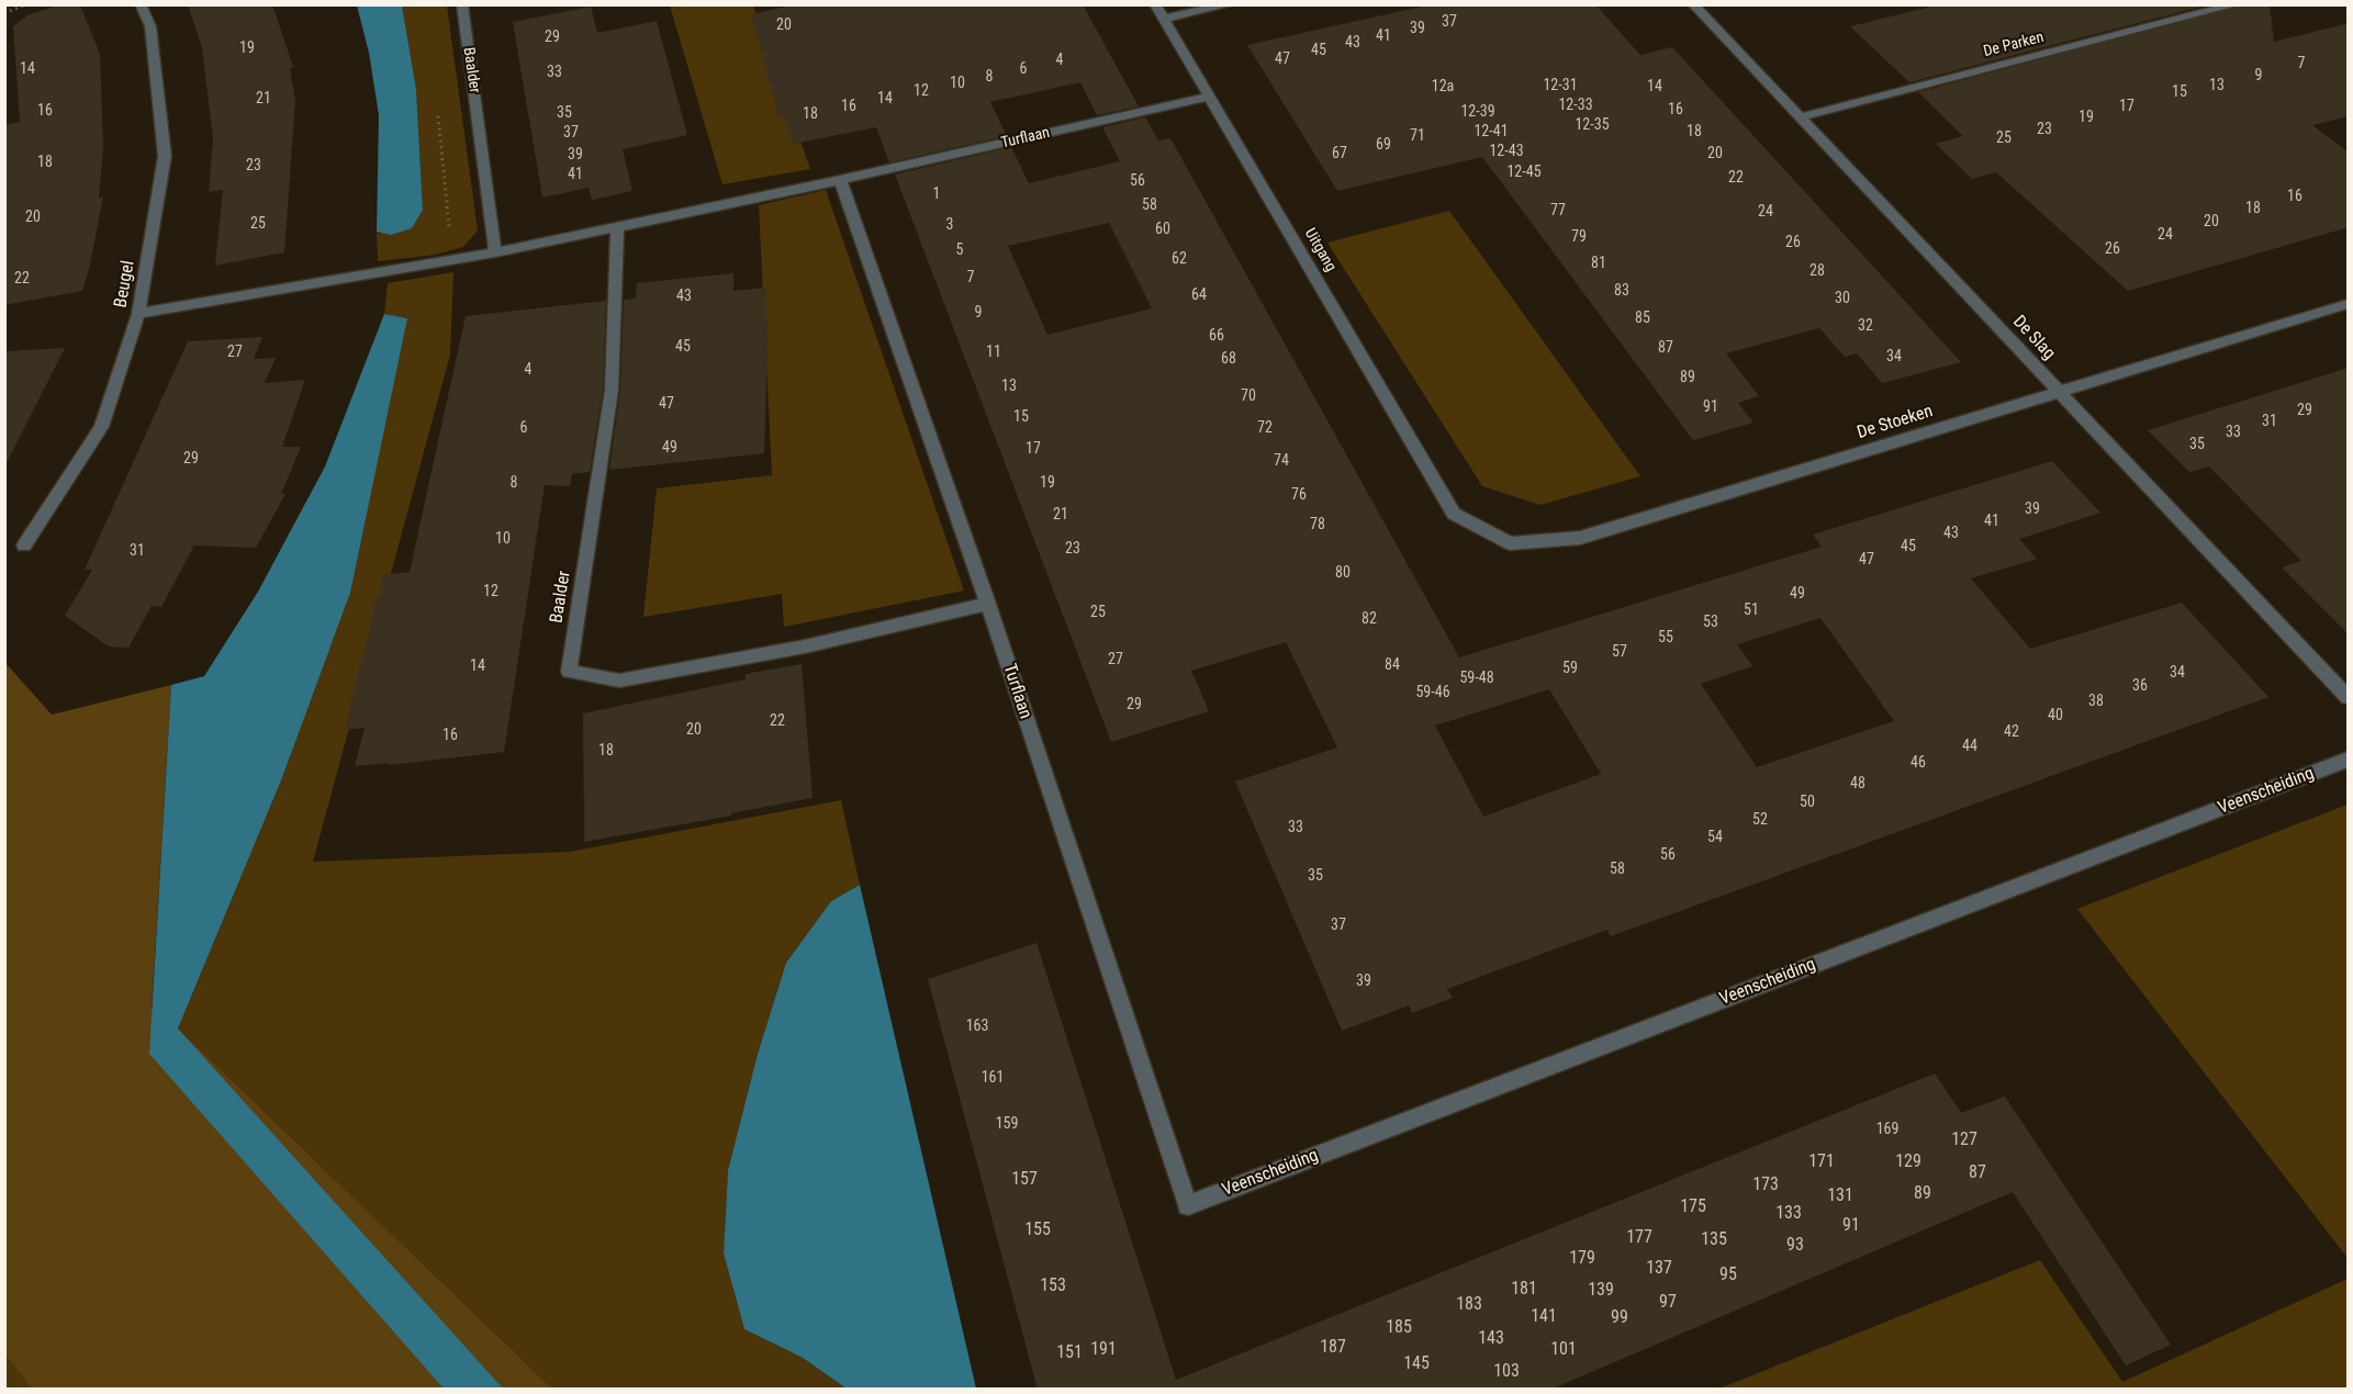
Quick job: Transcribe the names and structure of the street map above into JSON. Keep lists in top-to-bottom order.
{
  "streets": {
    "street": [
      "De Parken",
      "Baalder",
      "Turflaan",
      "Uitgang",
      "Beugel",
      "De Slag",
      "De Stoeken",
      "Veenscheiding"
    ]
  },
  "crossings": [
    ["De Parken", "De Slag"],
    ["Baalder", "Turflaan"],
    ["Turflaan", "Uitgang"],
    ["Turflaan", "Veenscheiding"],
    ["Uitgang", "De Stoeken"],
    ["De Slag", "De Stoeken"]
  ],
  "house_numbers": [
    "37",
    "20",
    "39",
    "41",
    "29",
    "43",
    "19",
    "45",
    "47",
    "4",
    "7",
    "14",
    "6",
    "33",
    "9",
    "8",
    "10",
    "12-31",
    "13",
    "12a",
    "14",
    "12",
    "15",
    "21",
    "14",
    "12-33",
    "16",
    "17",
    "16",
    "16",
    "12-39",
    "35",
    "18",
    "19",
    "12-35",
    "23",
    "12-41",
    "18",
    "37",
    "71",
    "25",
    "69",
    "12-43",
    "67",
    "20",
    "39",
    "18",
    "23",
    "12-45",
    "41",
    "22",
    "56",
    "1",
    "16",
    "58",
    "18",
    "77",
    "24",
    "20",
    "20",
    "25",
    "3",
    "60",
    "24",
    "79",
    "26",
    "26",
    "5",
    "62",
    "81",
    "28",
    "7",
    "22",
    "83",
    "64",
    "43",
    "30",
    "9",
    "85",
    "32",
    "66",
    "45",
    "87",
    "27",
    "11",
    "34",
    "68",
    "4",
    "89",
    "13",
    "70",
    "47",
    "91",
    "29",
    "15",
    "31",
    "6",
    "72",
    "33",
    "35",
    "49",
    "17",
    "29",
    "74",
    "8",
    "19",
    "76",
    "39",
    "21",
    "41",
    "78",
    "43",
    "10",
    "45",
    "23",
    "31",
    "47",
    "80",
    "12",
    "49",
    "51",
    "25",
    "82",
    "53",
    "55",
    "57",
    "27",
    "84",
    "14",
    "59",
    "34",
    "59-48",
    "36",
    "59-46",
    "38",
    "29",
    "40",
    "22",
    "20",
    "42",
    "16",
    "44",
    "18",
    "46",
    "48",
    "50",
    "52",
    "33",
    "54",
    "56",
    "58",
    "35",
    "37",
    "39",
    "163",
    "161",
    "159",
    "169",
    "127",
    "171",
    "129",
    "87",
    "157",
    "173",
    "89",
    "131",
    "175",
    "133",
    "91",
    "155",
    "177",
    "135",
    "93",
    "179",
    "137",
    "95",
    "153",
    "181",
    "139",
    "97",
    "183",
    "141",
    "99",
    "185",
    "143",
    "187",
    "191",
    "101",
    "151",
    "145",
    "103"
  ]
}
